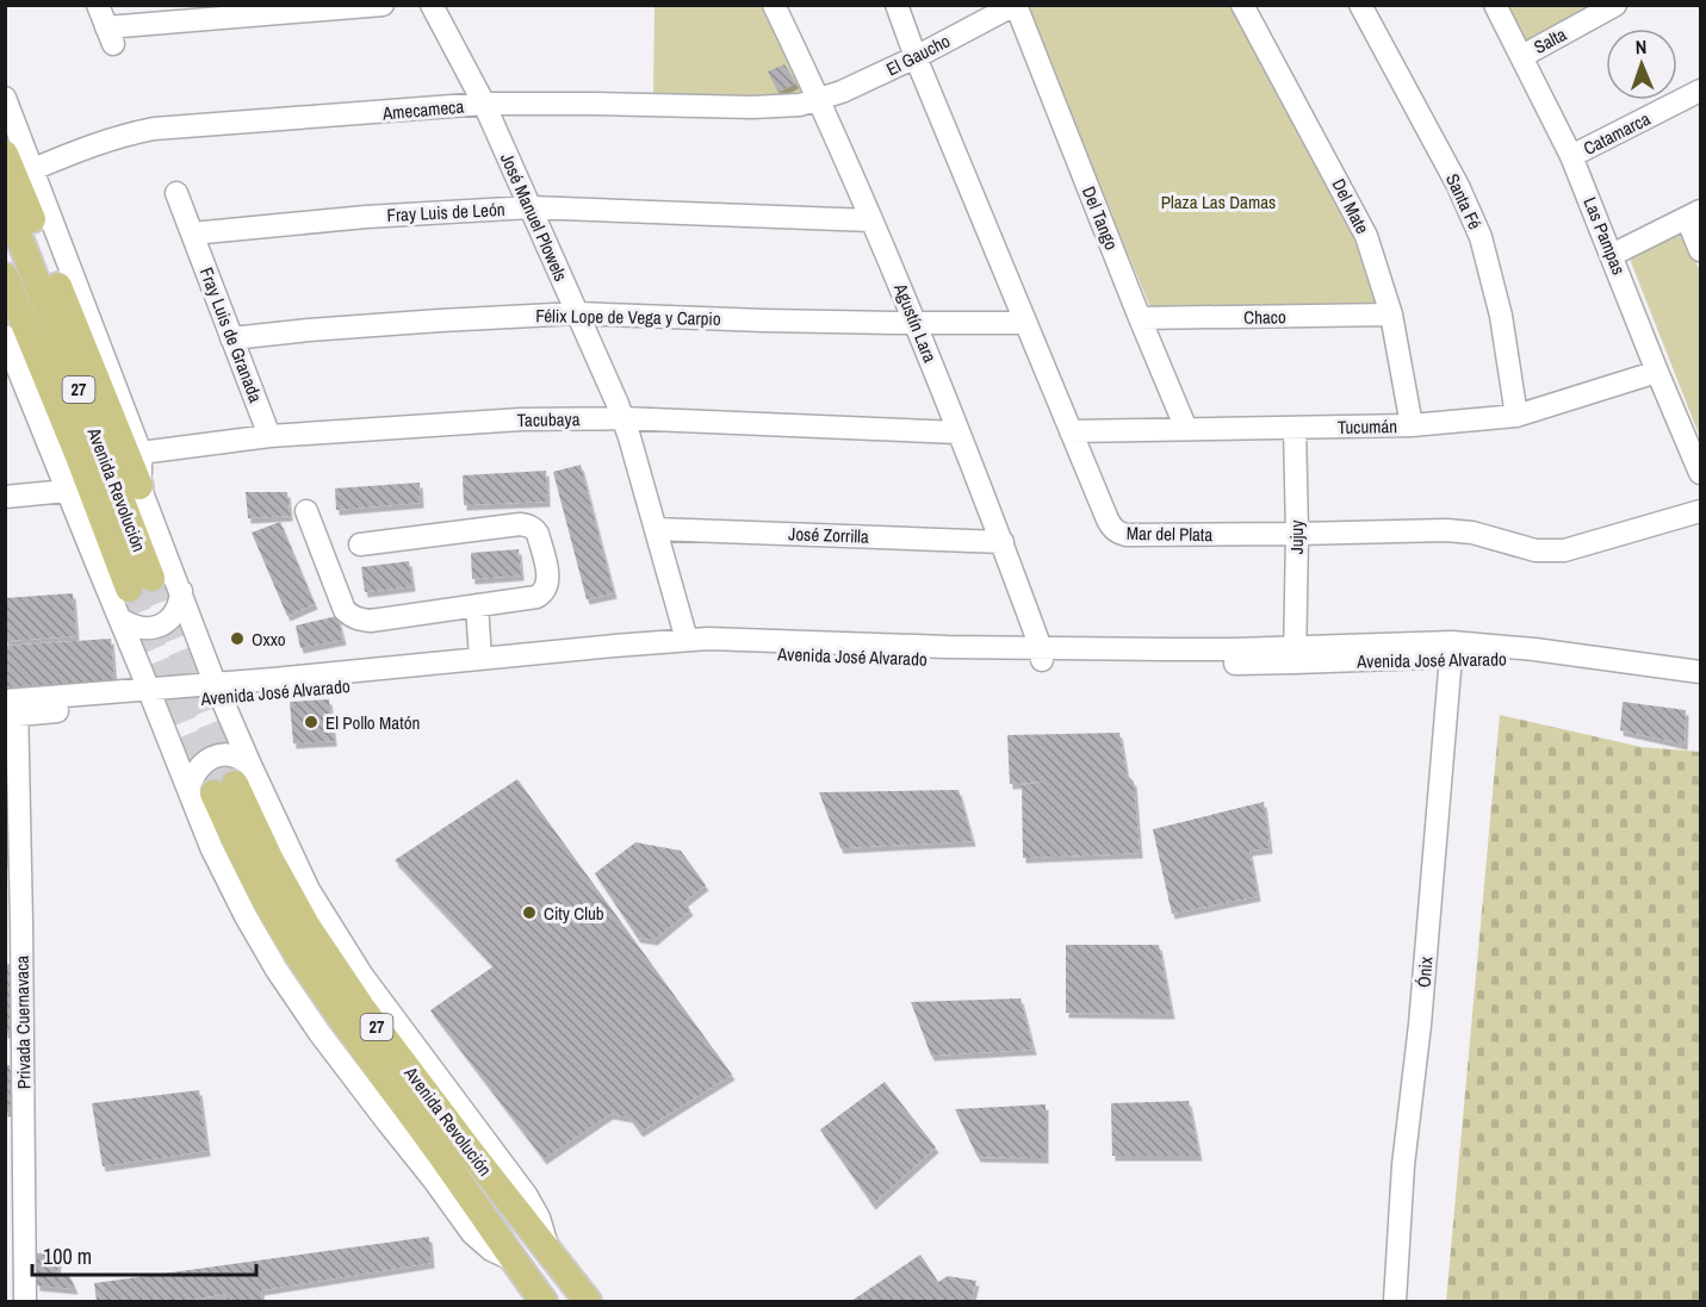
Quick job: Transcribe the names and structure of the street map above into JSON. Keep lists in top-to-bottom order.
{
  "streets": {
    "main road": ["27", "Avenida Revolución"],
    "street": [
      "Salta",
      "El Gaucho",
      "Amecameca",
      "Catamarca",
      "Santa Fé",
      "Del Mate",
      "Fray Luis de León",
      "José Manuel Plowels",
      "Del Tango",
      "Las Pampas",
      "Félix Lope de Vega y Carpio",
      "Chaco",
      "Agustín Lara",
      "Fray Luis de Granada",
      "Tacubaya",
      "Tucumán",
      "Mar del Plata",
      "José Zorrilla",
      "Jujuy",
      "Avenida José Alvarado",
      "Ónix",
      "Privada Cuernavaca"
    ]
  },
  "crossings": [
    ["Salta", "Las Pampas"],
    ["El Gaucho", "Amecameca"],
    ["El Gaucho", "Del Tango"],
    ["El Gaucho", "Agustín Lara"],
    ["El Gaucho", "Mar del Plata"],
    ["Amecameca", "José Manuel Plowels"],
    ["Amecameca", "Agustín Lara"],
    ["Catamarca", "Las Pampas"],
    ["Santa Fé", "Tucumán"],
    ["Del Mate", "Chaco"],
    ["Del Mate", "Tucumán"],
    ["Fray Luis de León", "José Manuel Plowels"],
    ["Fray Luis de León", "Agustín Lara"],
    ["Fray Luis de León", "Fray Luis de Granada"],
    ["José Manuel Plowels", "Félix Lope de Vega y Carpio"],
    ["José Manuel Plowels", "Tacubaya"],
    ["José Manuel Plowels", "José Zorrilla"],
    ["José Manuel Plowels", "Avenida José Alvarado"],
    ["Del Tango", "Chaco"],
    ["Del Tango", "Tucumán"],
    ["Las Pampas", "Tucumán"],
    ["Félix Lope de Vega y Carpio", "Agustín Lara"],
    ["Félix Lope de Vega y Carpio", "Fray Luis de Granada"],
    ["Félix Lope de Vega y Carpio", "Mar del Plata"],
    ["Agustín Lara", "Tacubaya"],
    ["Agustín Lara", "José Zorrilla"],
    ["Agustín Lara", "Avenida José Alvarado"],
    ["Fray Luis de Granada", "Tacubaya"],
    ["Tucumán", "Mar del Plata"],
    ["Tucumán", "Jujuy"],
    ["Mar del Plata", "Jujuy"],
    ["Jujuy", "Avenida José Alvarado"],
    ["Avenida José Alvarado", "Ónix"],
    ["Avenida José Alvarado", "Privada Cuernavaca"]
  ],
  "parks": ["Plaza Las Damas"],
  "places": ["Oxxo", "El Pollo Matón", "City Club"],
  "scale_bar": "100 m",
  "north": "top"
}
